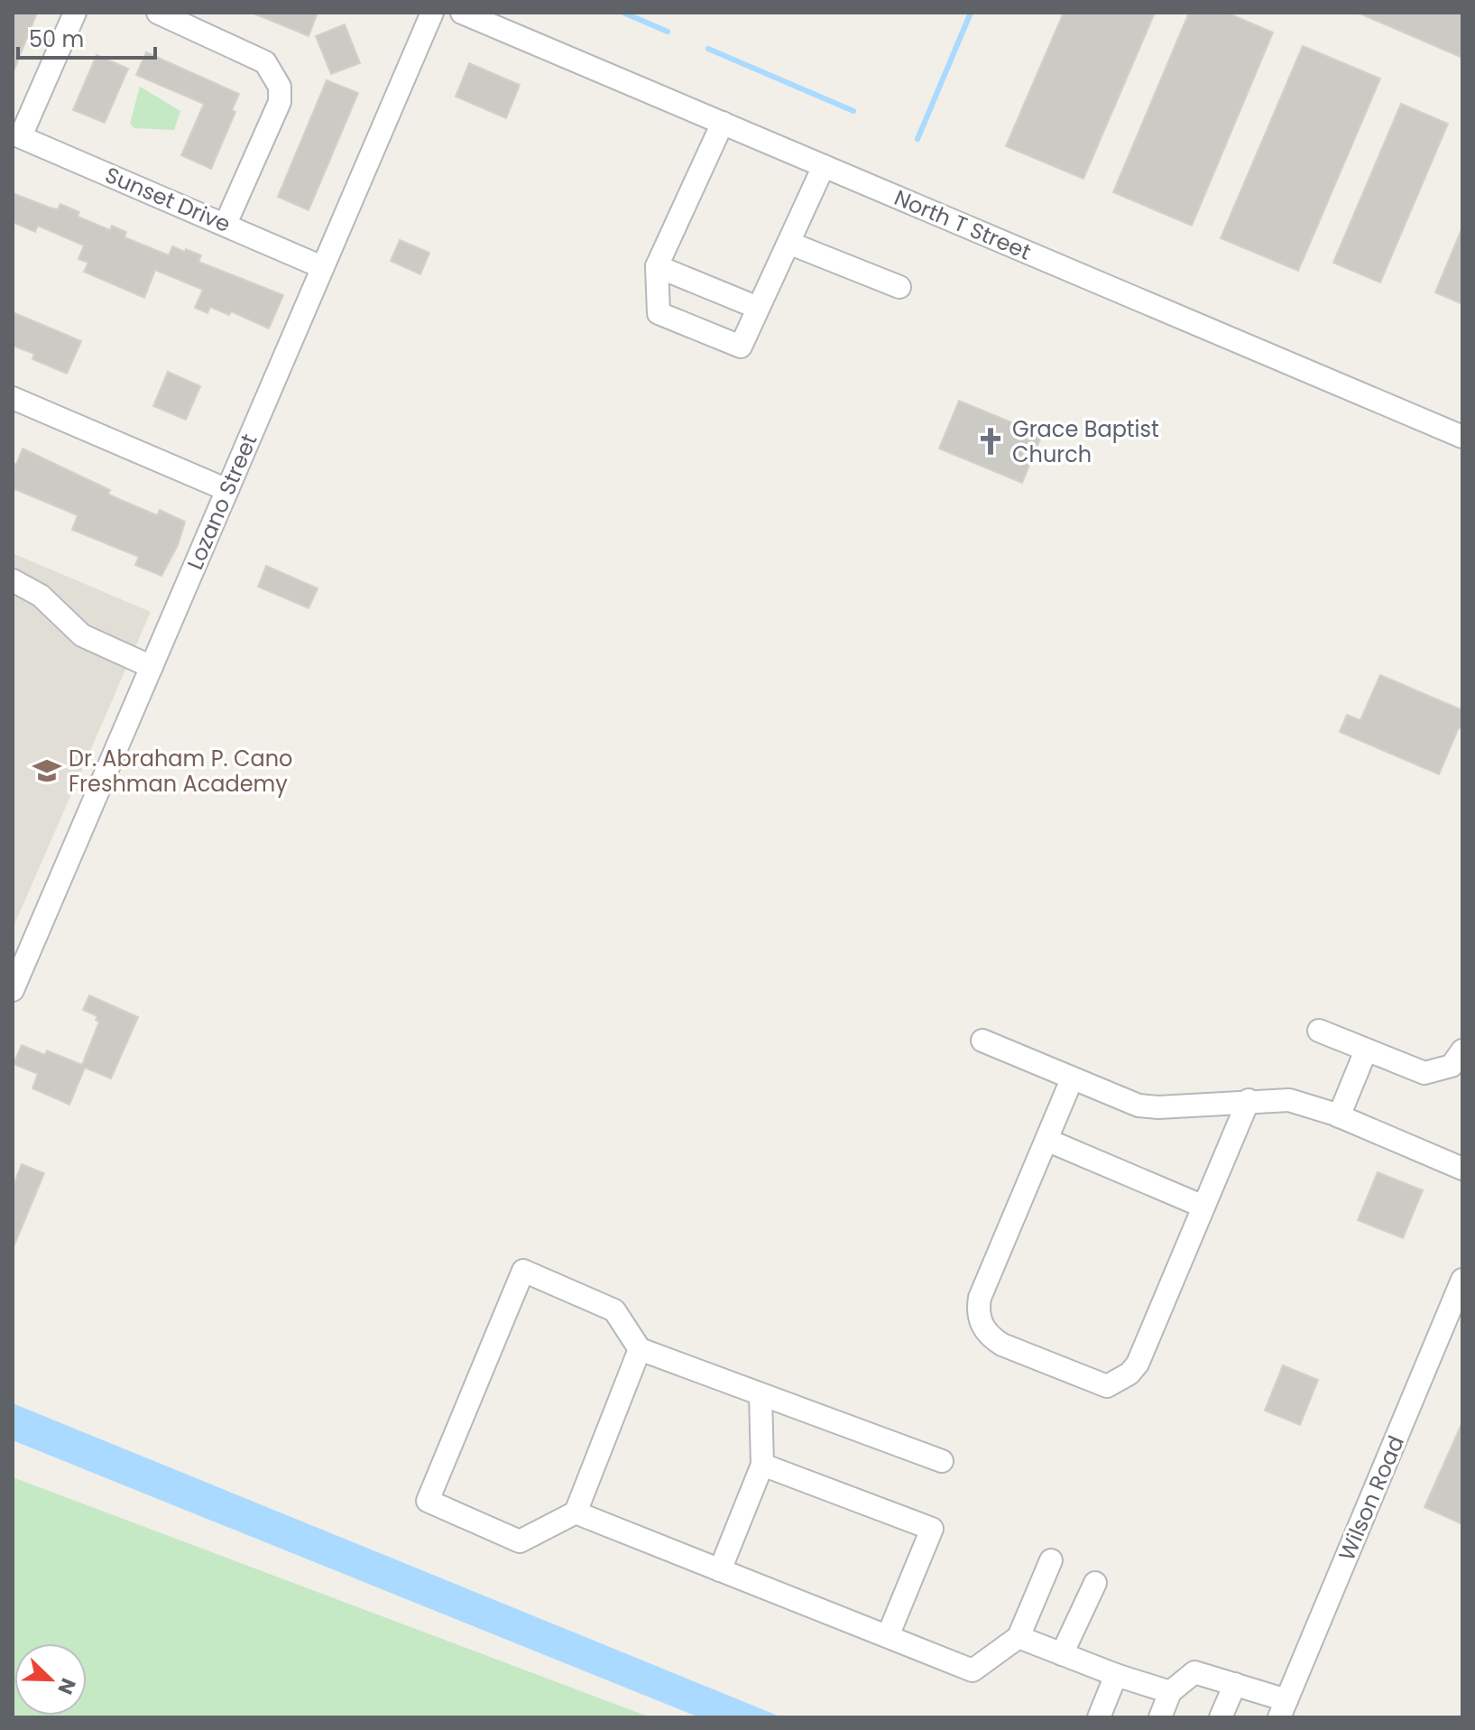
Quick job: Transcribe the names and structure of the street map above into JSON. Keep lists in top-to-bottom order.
{
  "streets": {
    "street": [
      "Sunset Drive",
      "North T Street",
      "Lozano Street",
      "Wilson Road"
    ]
  },
  "crossings": [
    ["Sunset Drive", "Lozano Street"]
  ],
  "places": {
    "church": ["Grace Baptist Church"],
    "school or university": ["Dr. Abraham P. Cano Freshman Academy"]
  },
  "scale_bar": "50 m",
  "north": "bottom right"
}
